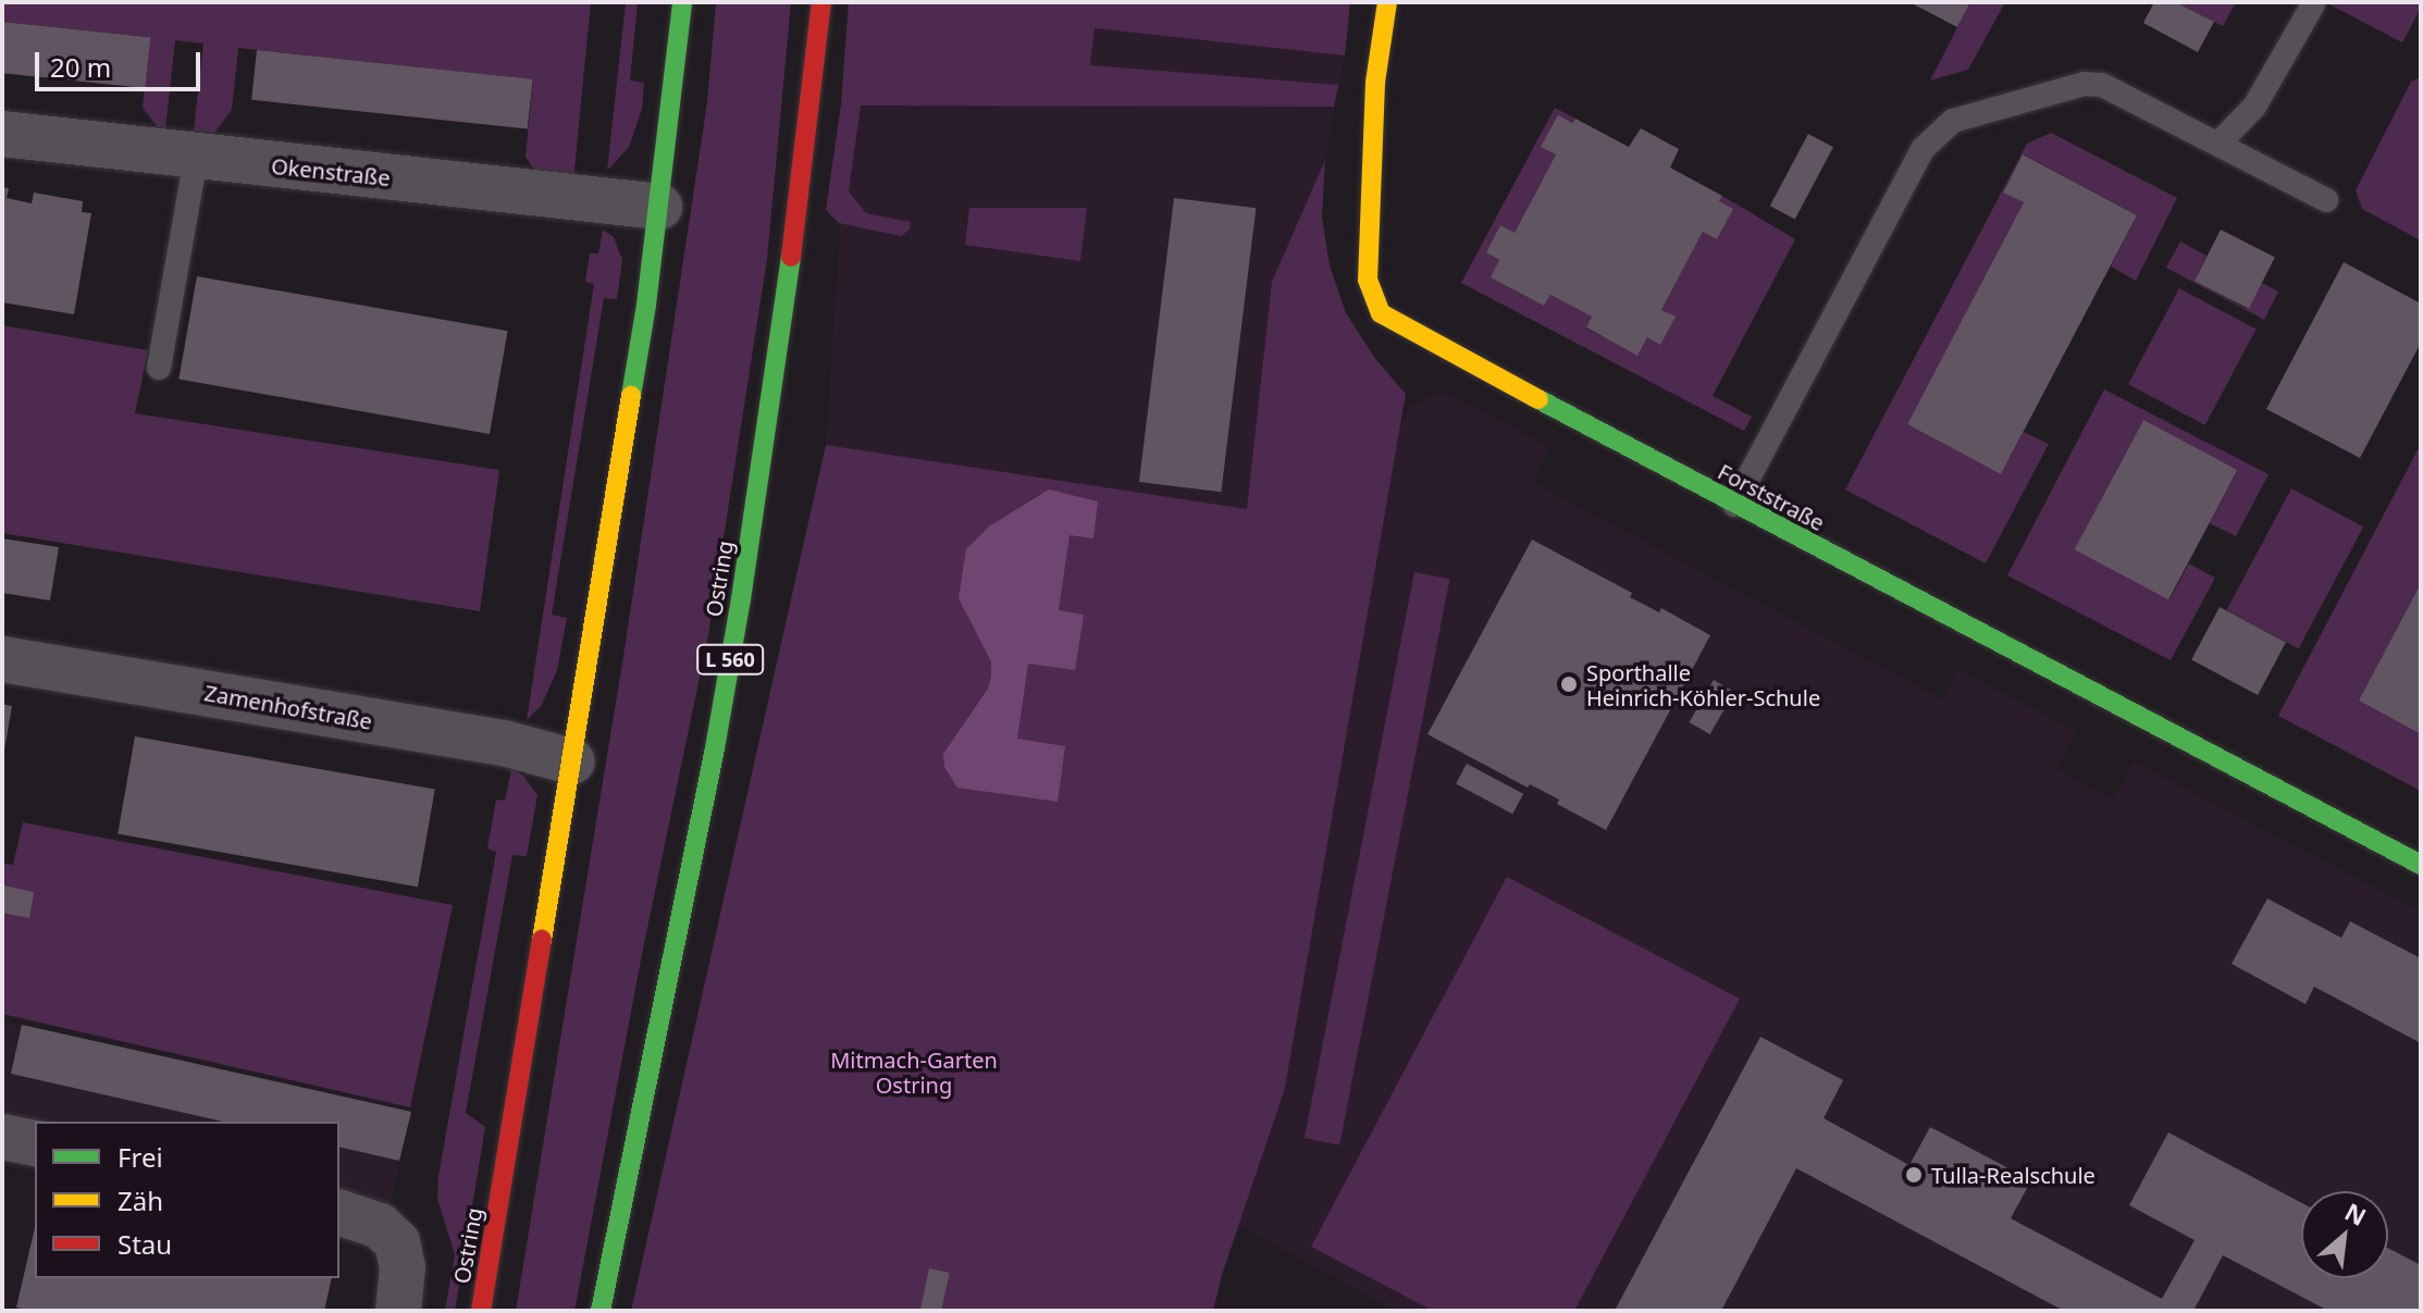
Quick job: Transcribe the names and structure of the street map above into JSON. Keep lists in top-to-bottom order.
{
  "streets": {
    "main road": ["Forststraße", "Ostring", "L 560"],
    "street": ["Okenstraße", "Zamenhofstraße"]
  },
  "crossings": [
    ["Okenstraße", "Ostring"],
    ["Ostring", "Zamenhofstraße"]
  ],
  "parks": ["Mitmach-Garten Ostring"],
  "places": ["Sporthalle Heinrich-Köhler-Schule", "Tulla-Realschule"],
  "legend": ["Frei", "Zäh", "Stau"],
  "scale_bar": "20 m",
  "north": "top right"
}
